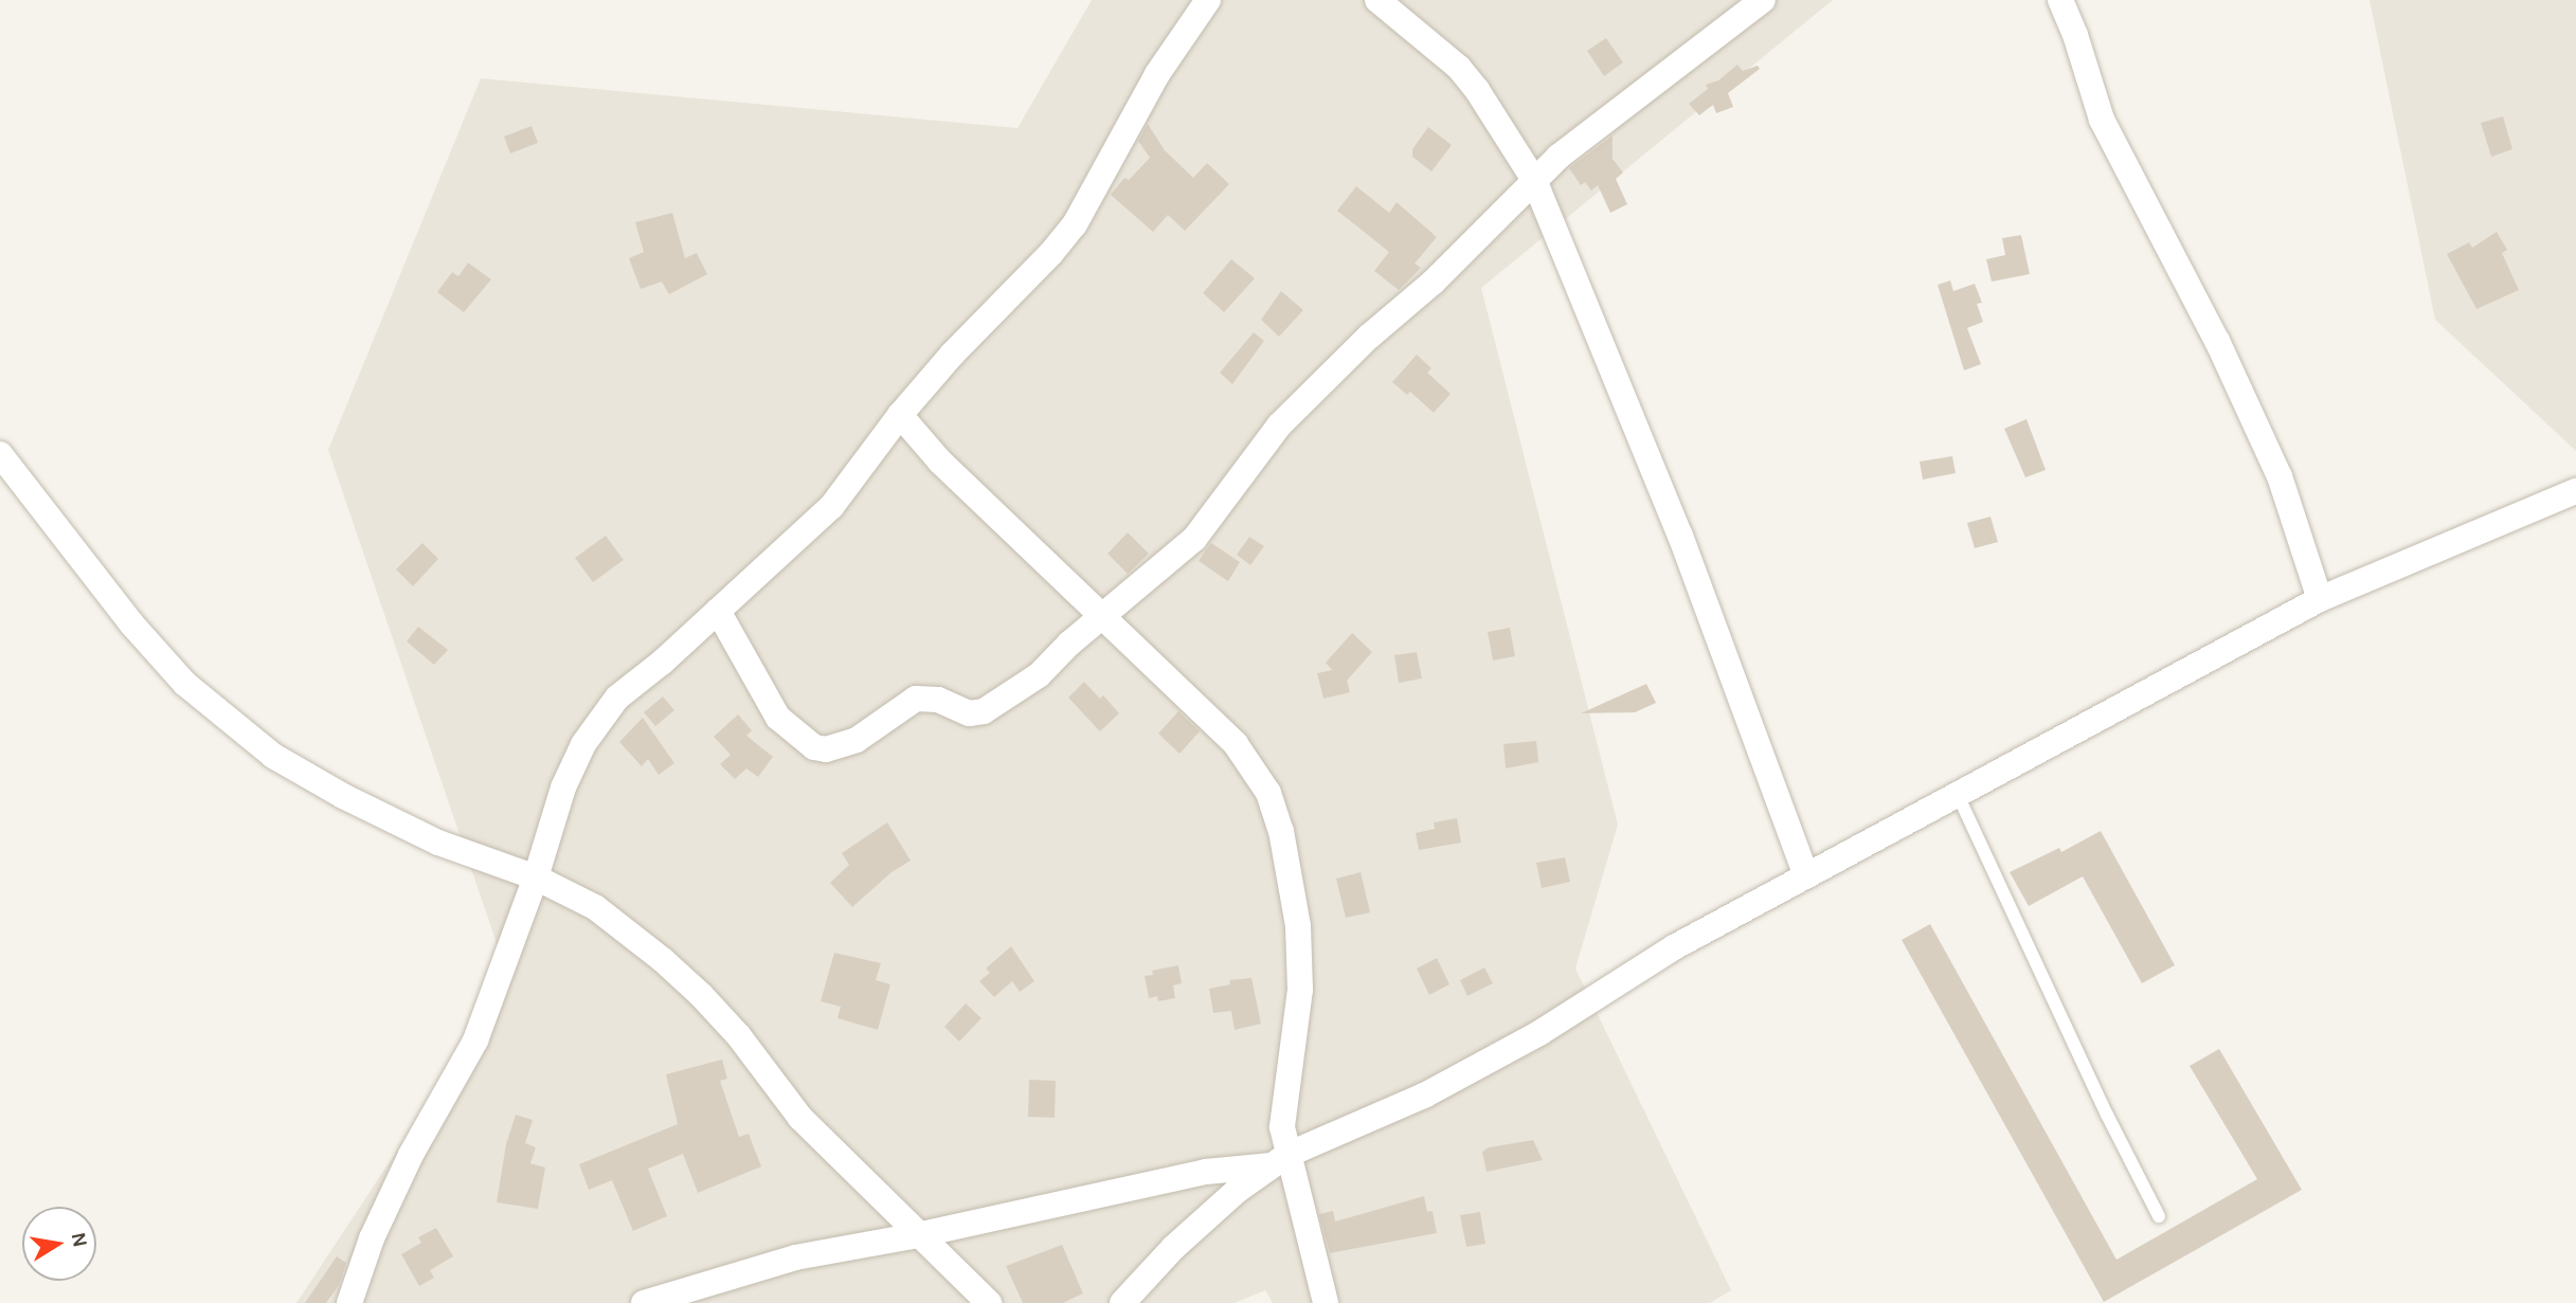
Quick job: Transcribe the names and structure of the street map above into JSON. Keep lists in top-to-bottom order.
{
  "north": "right"
}
